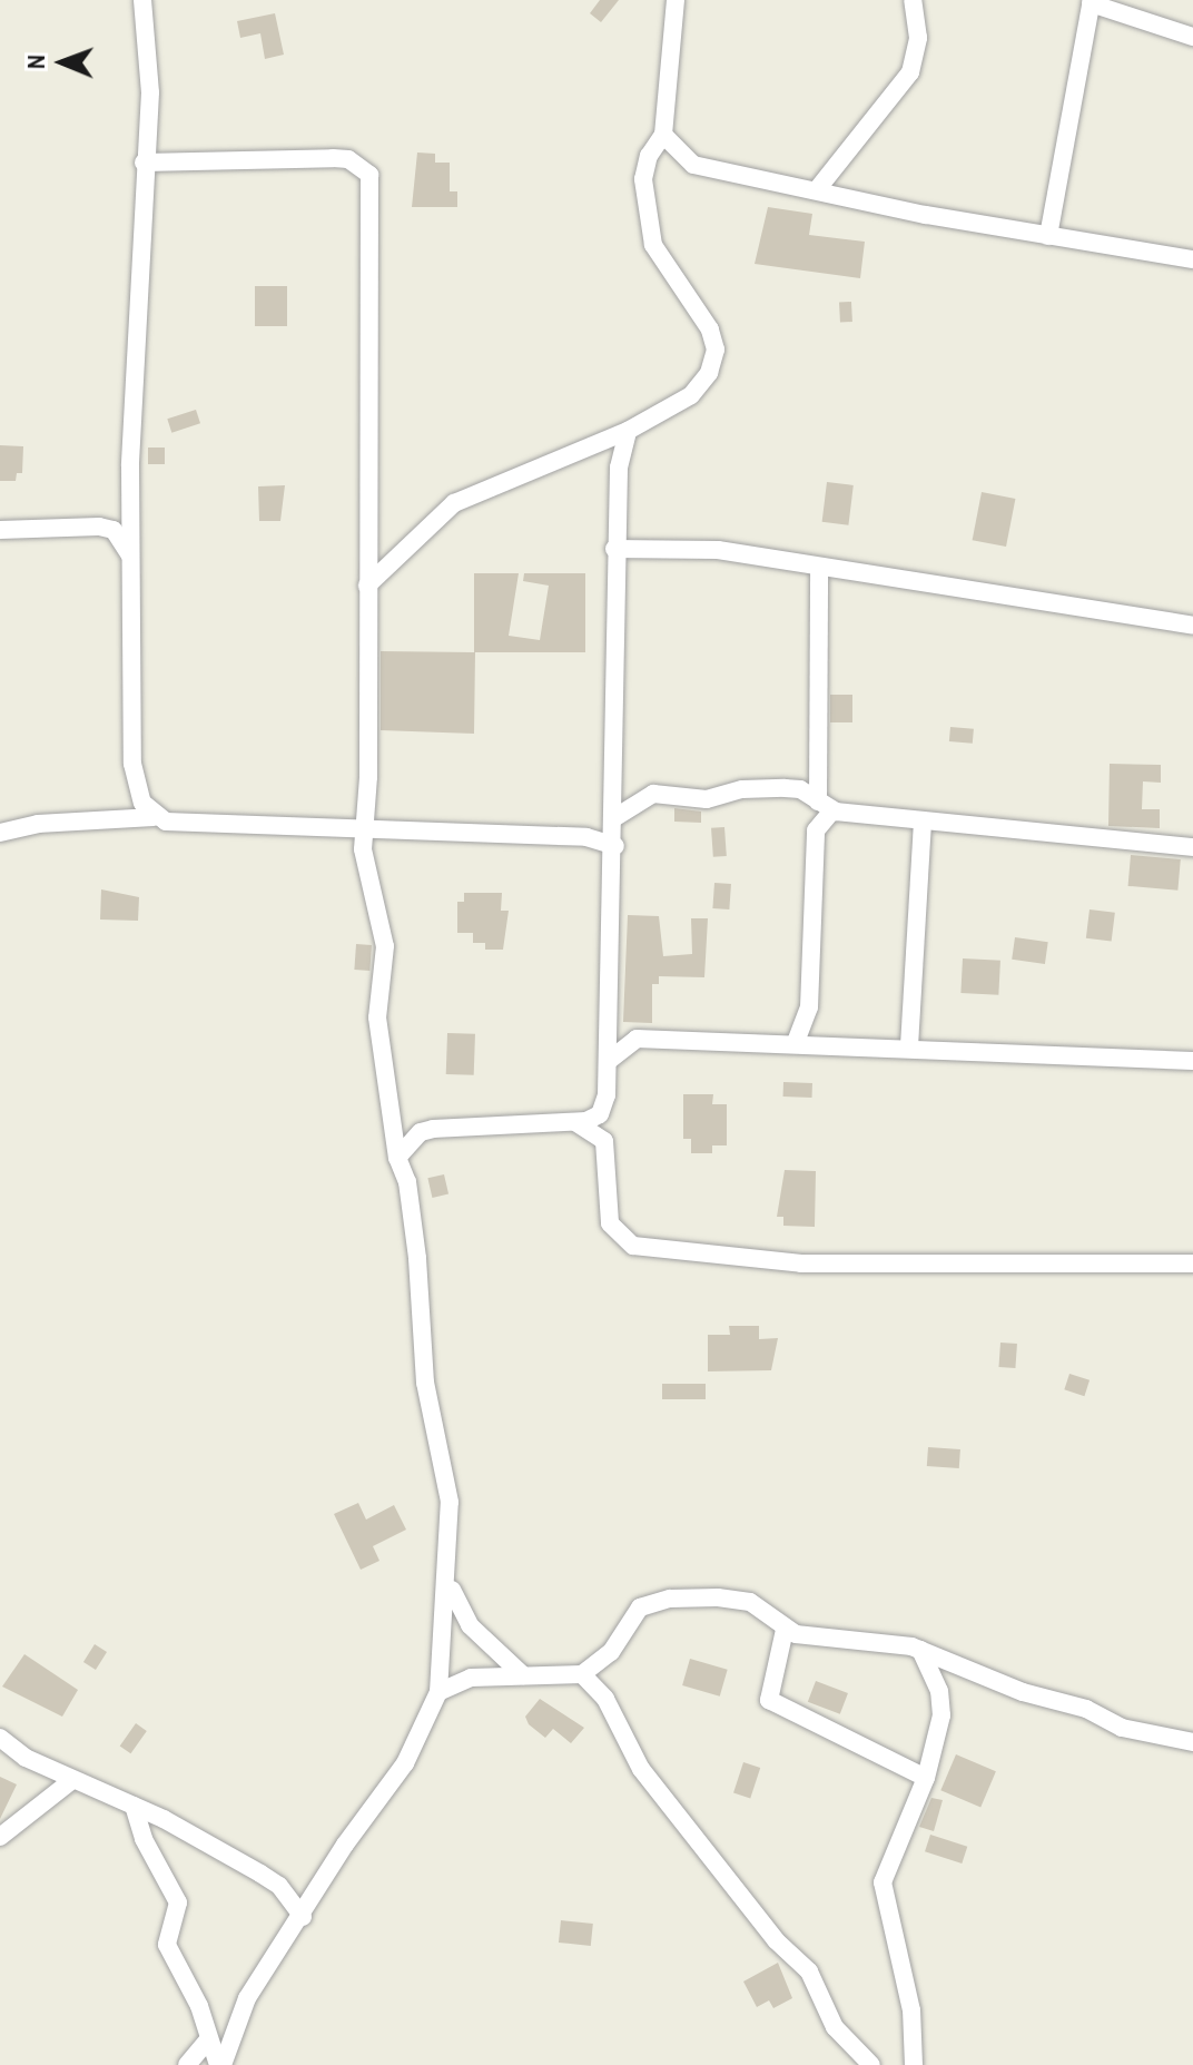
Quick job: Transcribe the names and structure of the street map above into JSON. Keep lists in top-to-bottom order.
{
  "north": "left"
}
